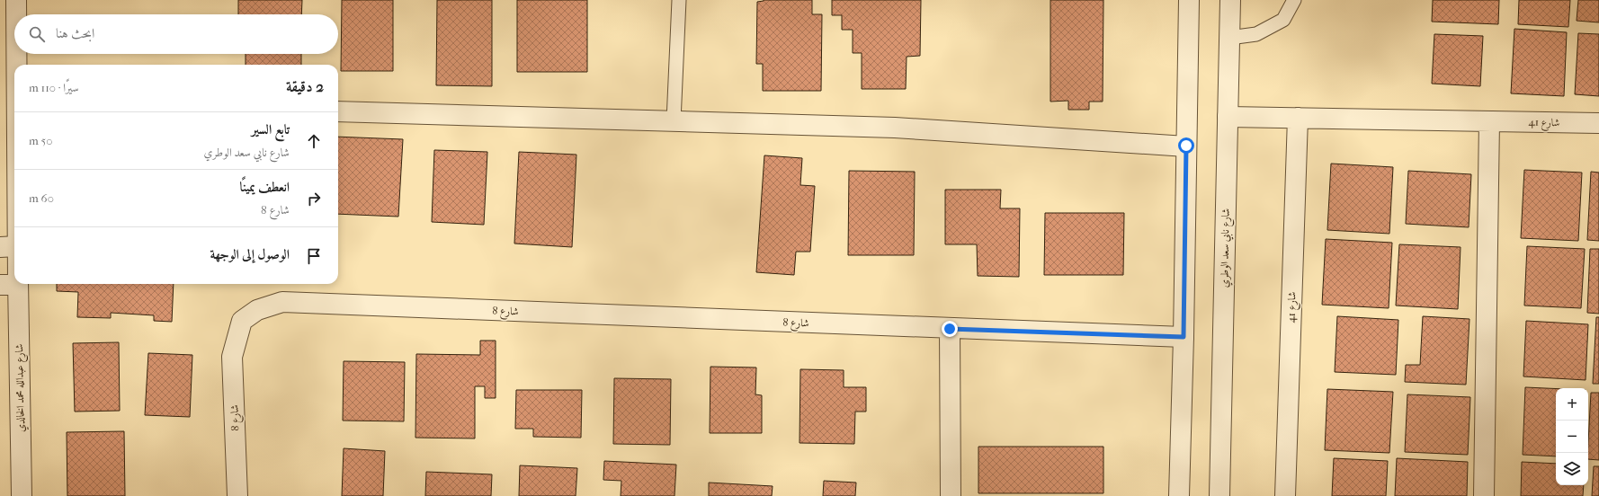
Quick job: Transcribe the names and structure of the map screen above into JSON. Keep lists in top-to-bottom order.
{
  "streets": {
    "street": [
      "شارع 41",
      "شارع نابي سعد الوطري",
      "شارع 8",
      "شارع عبدالله محمد الخالدي"
    ]
  },
  "crossings": [
    ["شارع 41", "شارع نابي سعد الوطري"]
  ],
  "page": {
    "search": "ابحث هنا",
    "heading": ["2 دقيقة", "سيرًا · 110 m"],
    "list": [
      ["تابع السير", "شارع نابي سعد الوطري", "50 m"],
      ["انعطف يمينًا", "شارع 8", "60 m"],
      "الوصول إلى الوجهة"
    ],
    "map_buttons": ["+", "−"]
  }
}
